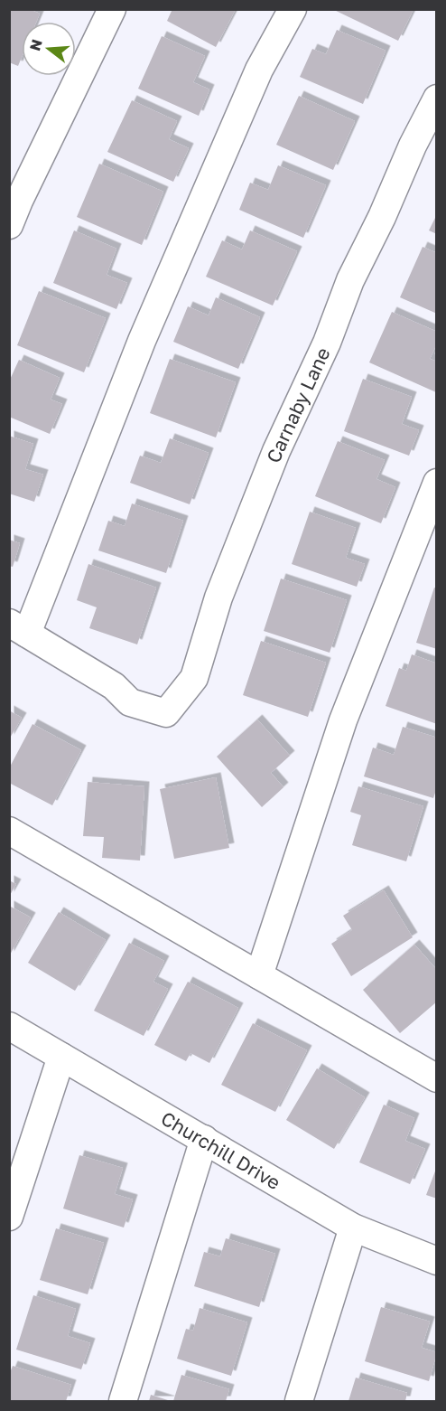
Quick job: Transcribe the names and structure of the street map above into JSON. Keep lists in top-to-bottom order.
{
  "streets": {
    "street": ["Carnaby Lane", "Churchill Drive"]
  },
  "north": "left"
}
